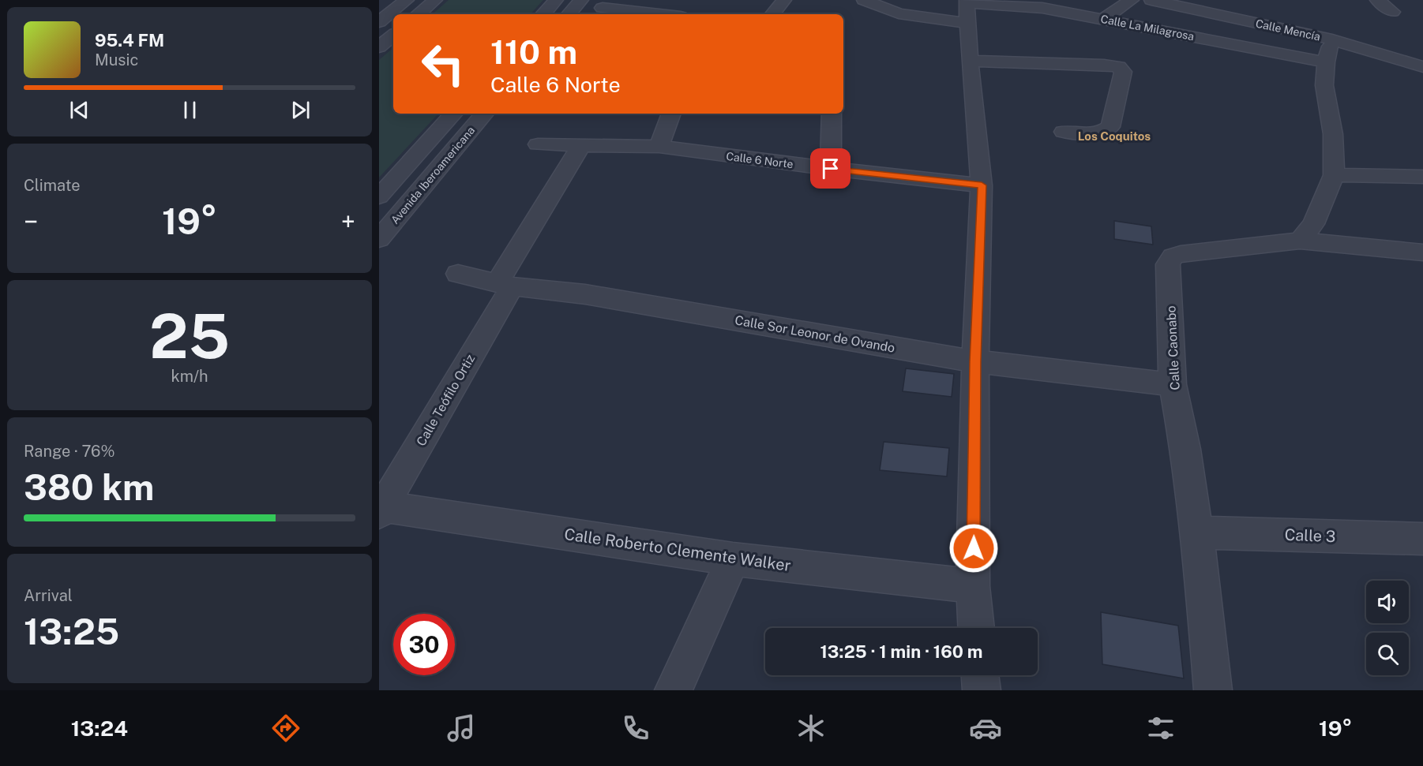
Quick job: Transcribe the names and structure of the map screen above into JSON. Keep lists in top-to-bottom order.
{
  "streets": {
    "street": [
      "Calle La Milagrosa",
      "Calle Mencía",
      "Calle 6 Norte",
      "Avenida Iberoamericana",
      "Calle Sor Leonor de Ovando",
      "Calle Caonabo",
      "Calle Teófilo Ortiz",
      "Calle 3",
      "Calle Roberto Clemente Walker"
    ]
  },
  "crossings": [
    ["Calle 6 Norte", "Calle Teófilo Ortiz"],
    ["Calle Sor Leonor de Ovando", "Calle Caonabo"],
    ["Calle Sor Leonor de Ovando", "Calle Teófilo Ortiz"],
    ["Calle Caonabo", "Calle 3"],
    ["Calle Teófilo Ortiz", "Calle Roberto Clemente Walker"]
  ],
  "districts": ["Los Coquitos"],
  "page": {
    "turn": ["110 m", "Calle 6 Norte"],
    "song": ["95.4 FM", "Music"],
    "tile": [
      "Climate",
      ["25", "km/h"],
      ["Range · 76%", "380 km"],
      ["Arrival", "13:25"]
    ],
    "heat": ["−", "19°", "+"],
    "limit": "30",
    "trip": "13:25 · 1 min · 160 m",
    "tabs": ["13:24", "19°"]
  }
}
